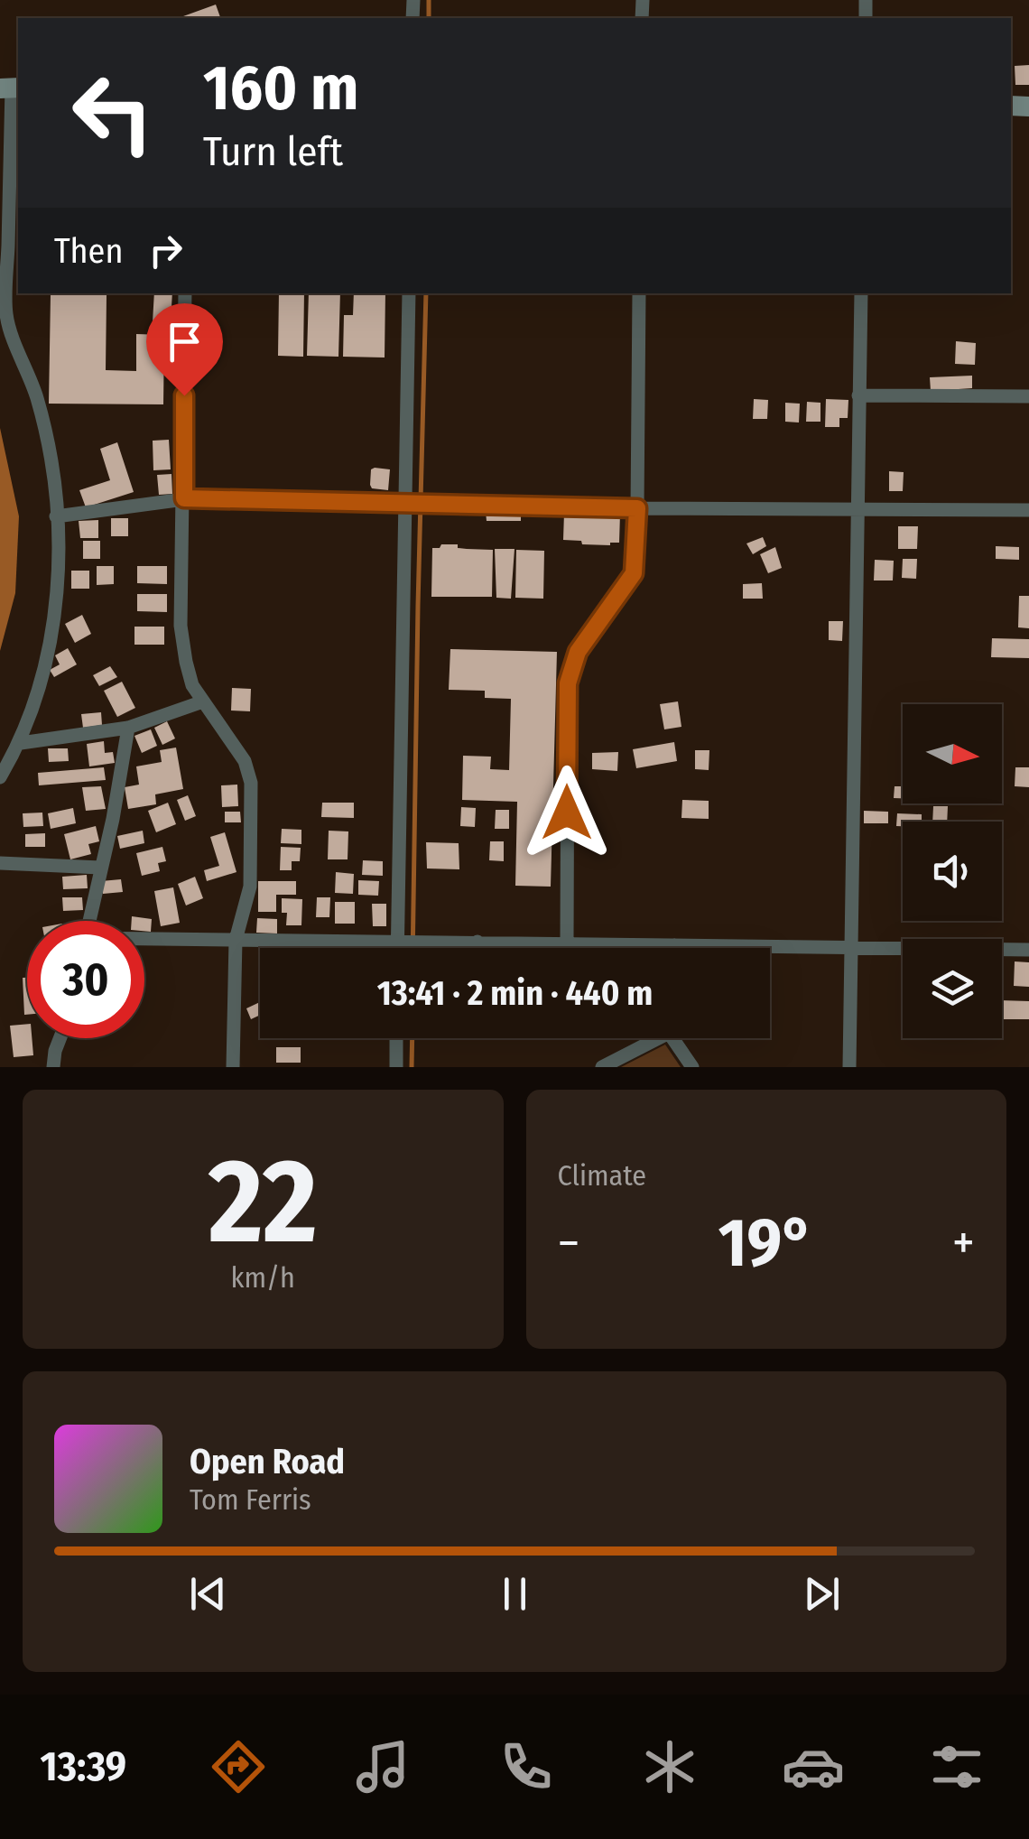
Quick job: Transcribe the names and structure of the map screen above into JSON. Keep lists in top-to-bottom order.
{
  "north": "right",
  "page": {
    "turn": ["160 m", "Turn left"],
    "then": "Then",
    "limit": "30",
    "trip": "13:41 · 2 min · 440 m",
    "tile": [
      ["22", "km/h"],
      "Climate"
    ],
    "heat": ["−", "19°", "+"],
    "song": ["Open Road", "Tom Ferris"],
    "tabs": "13:39"
  }
}
